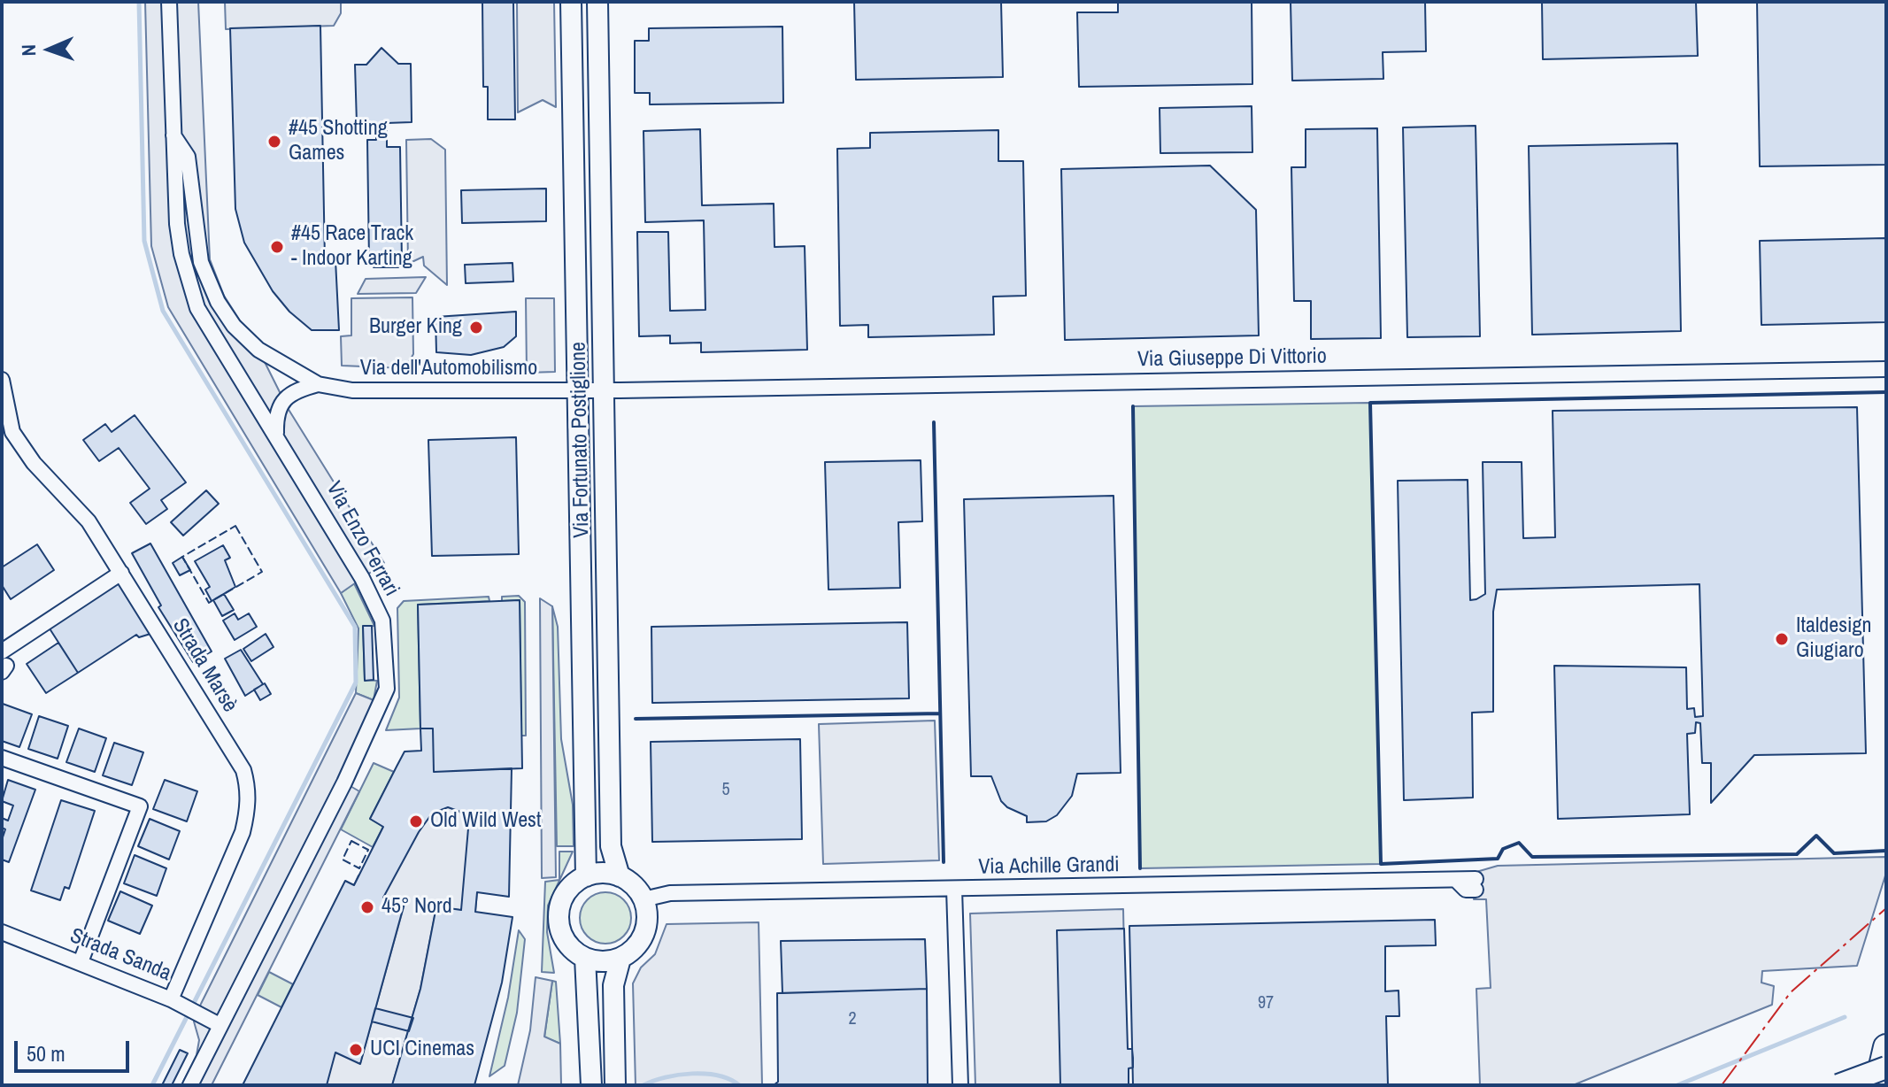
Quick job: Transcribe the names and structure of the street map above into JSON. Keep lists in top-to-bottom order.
{
  "streets": {
    "street": [
      "Via Giuseppe Di Vittorio",
      "Via dell'Automobilismo",
      "Via Fortunato Postiglione",
      "Via Enzo Ferrari",
      "Strada Marsè",
      "Via Achille Grandi",
      "Strada Sanda"
    ]
  },
  "crossings": [
    ["Via Giuseppe Di Vittorio", "Via dell'Automobilismo"],
    ["Via Giuseppe Di Vittorio", "Via Fortunato Postiglione"],
    ["Via dell'Automobilismo", "Via Fortunato Postiglione"],
    ["Via dell'Automobilismo", "Via Enzo Ferrari"],
    ["Via Fortunato Postiglione", "Via Achille Grandi"],
    ["Via Enzo Ferrari", "Strada Sanda"],
    ["Strada Marsè", "Strada Sanda"]
  ],
  "places": [
    "#45 Shotting Games",
    "#45 Race Track - Indoor Karting",
    "Burger King",
    "Italdesign Giugiaro",
    "Old Wild West",
    "45° Nord",
    "UCI Cinemas"
  ],
  "house_numbers": ["5", "97", "2"],
  "scale_bar": "50 m",
  "north": "left"
}
